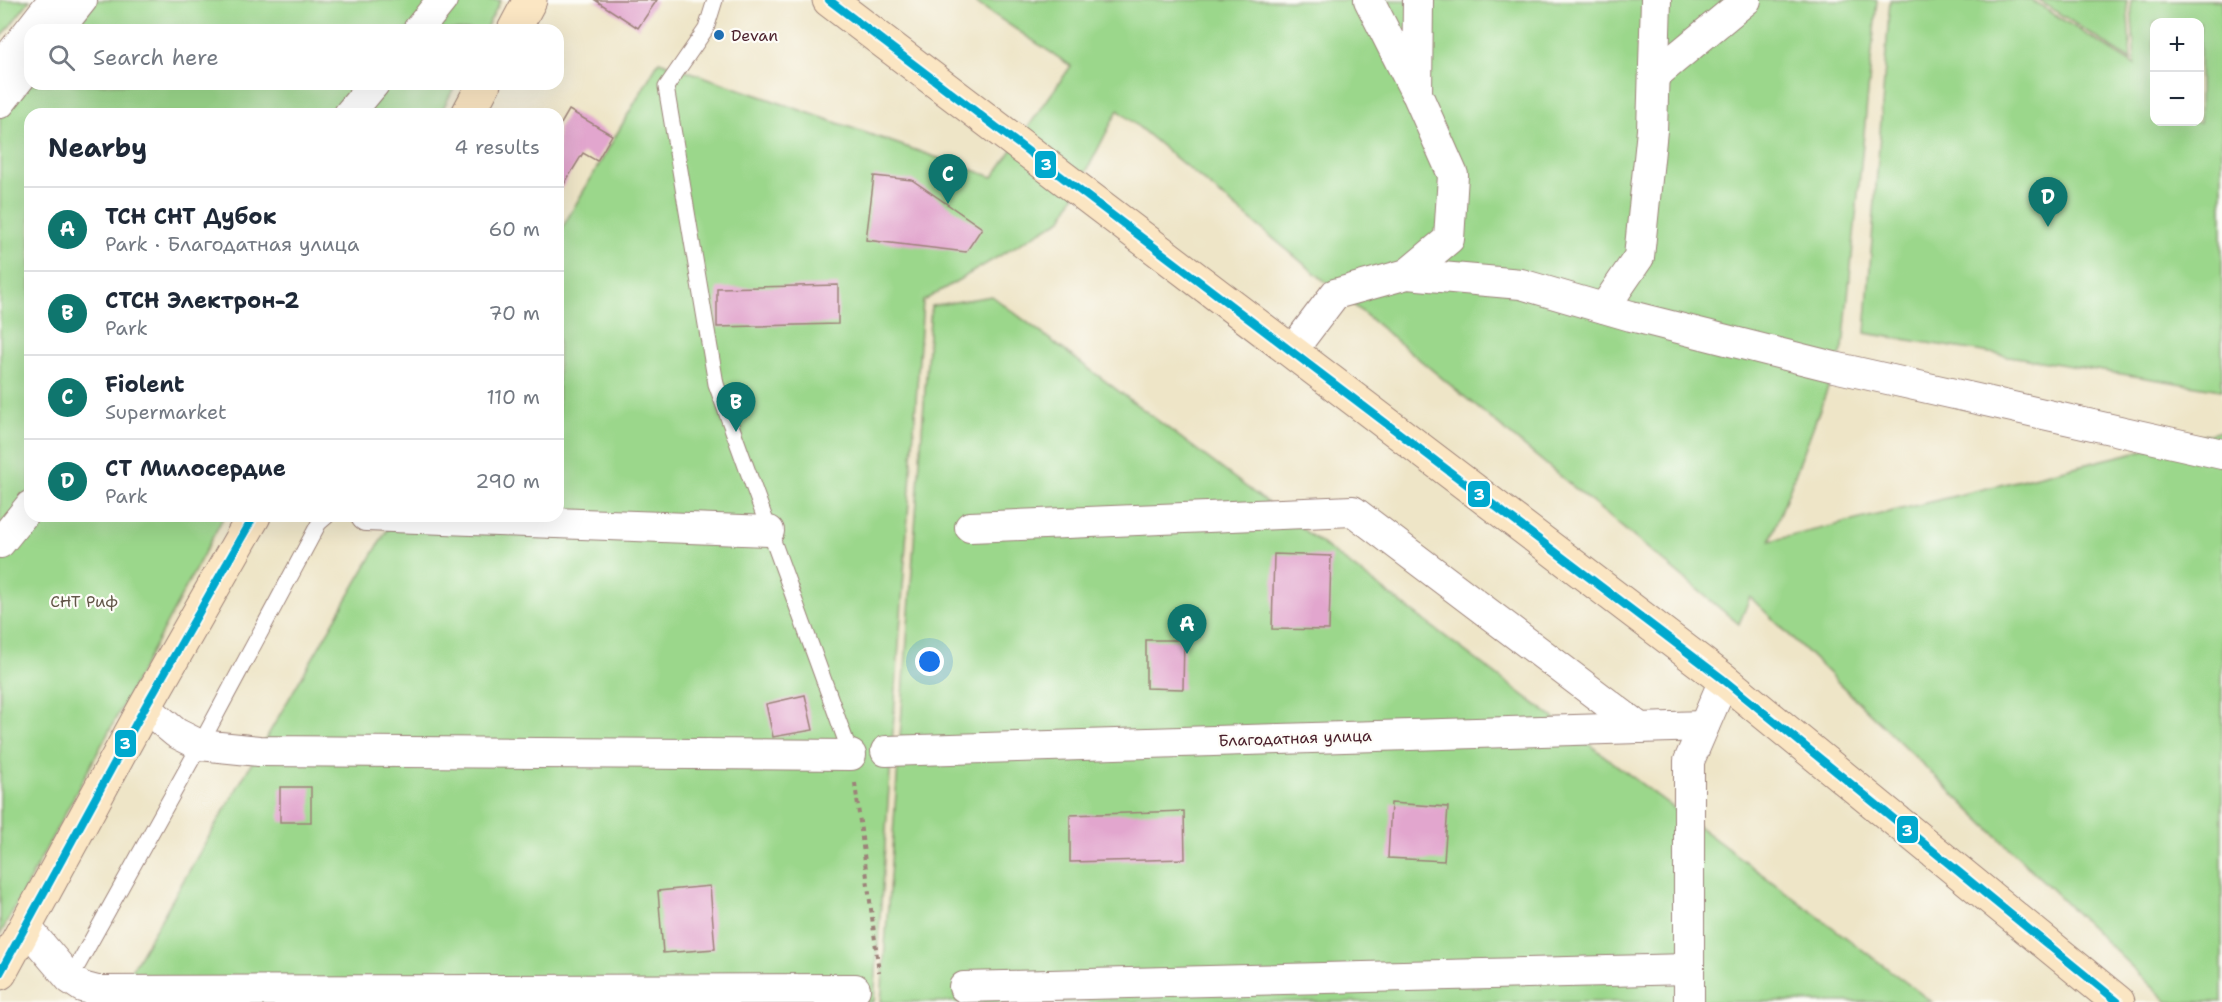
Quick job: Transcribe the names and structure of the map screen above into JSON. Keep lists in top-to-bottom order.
{
  "streets": {
    "street": ["Благодатная улица"]
  },
  "parks": ["СНТ Риф"],
  "places": ["Devan"],
  "lines": ["transit line 3"],
  "page": {
    "map_buttons": ["+", "−"],
    "search": "Search here",
    "heading": ["Nearby", "4 results"],
    "pins": [
      "C",
      "D",
      "B",
      "A"
    ],
    "list": [
      {
        "mark": "A",
        "name": "ТСН СНТ Дубок",
        "note": "Park · Благодатная улица",
        "value": "60 m"
      },
      {
        "mark": "B",
        "name": "СТСН Электрон-2",
        "note": "Park",
        "value": "70 m"
      },
      {
        "mark": "C",
        "name": "Fiolent",
        "note": "Supermarket",
        "value": "110 m"
      },
      {
        "mark": "D",
        "name": "СТ Милосердие",
        "note": "Park",
        "value": "290 m"
      }
    ]
  }
}
